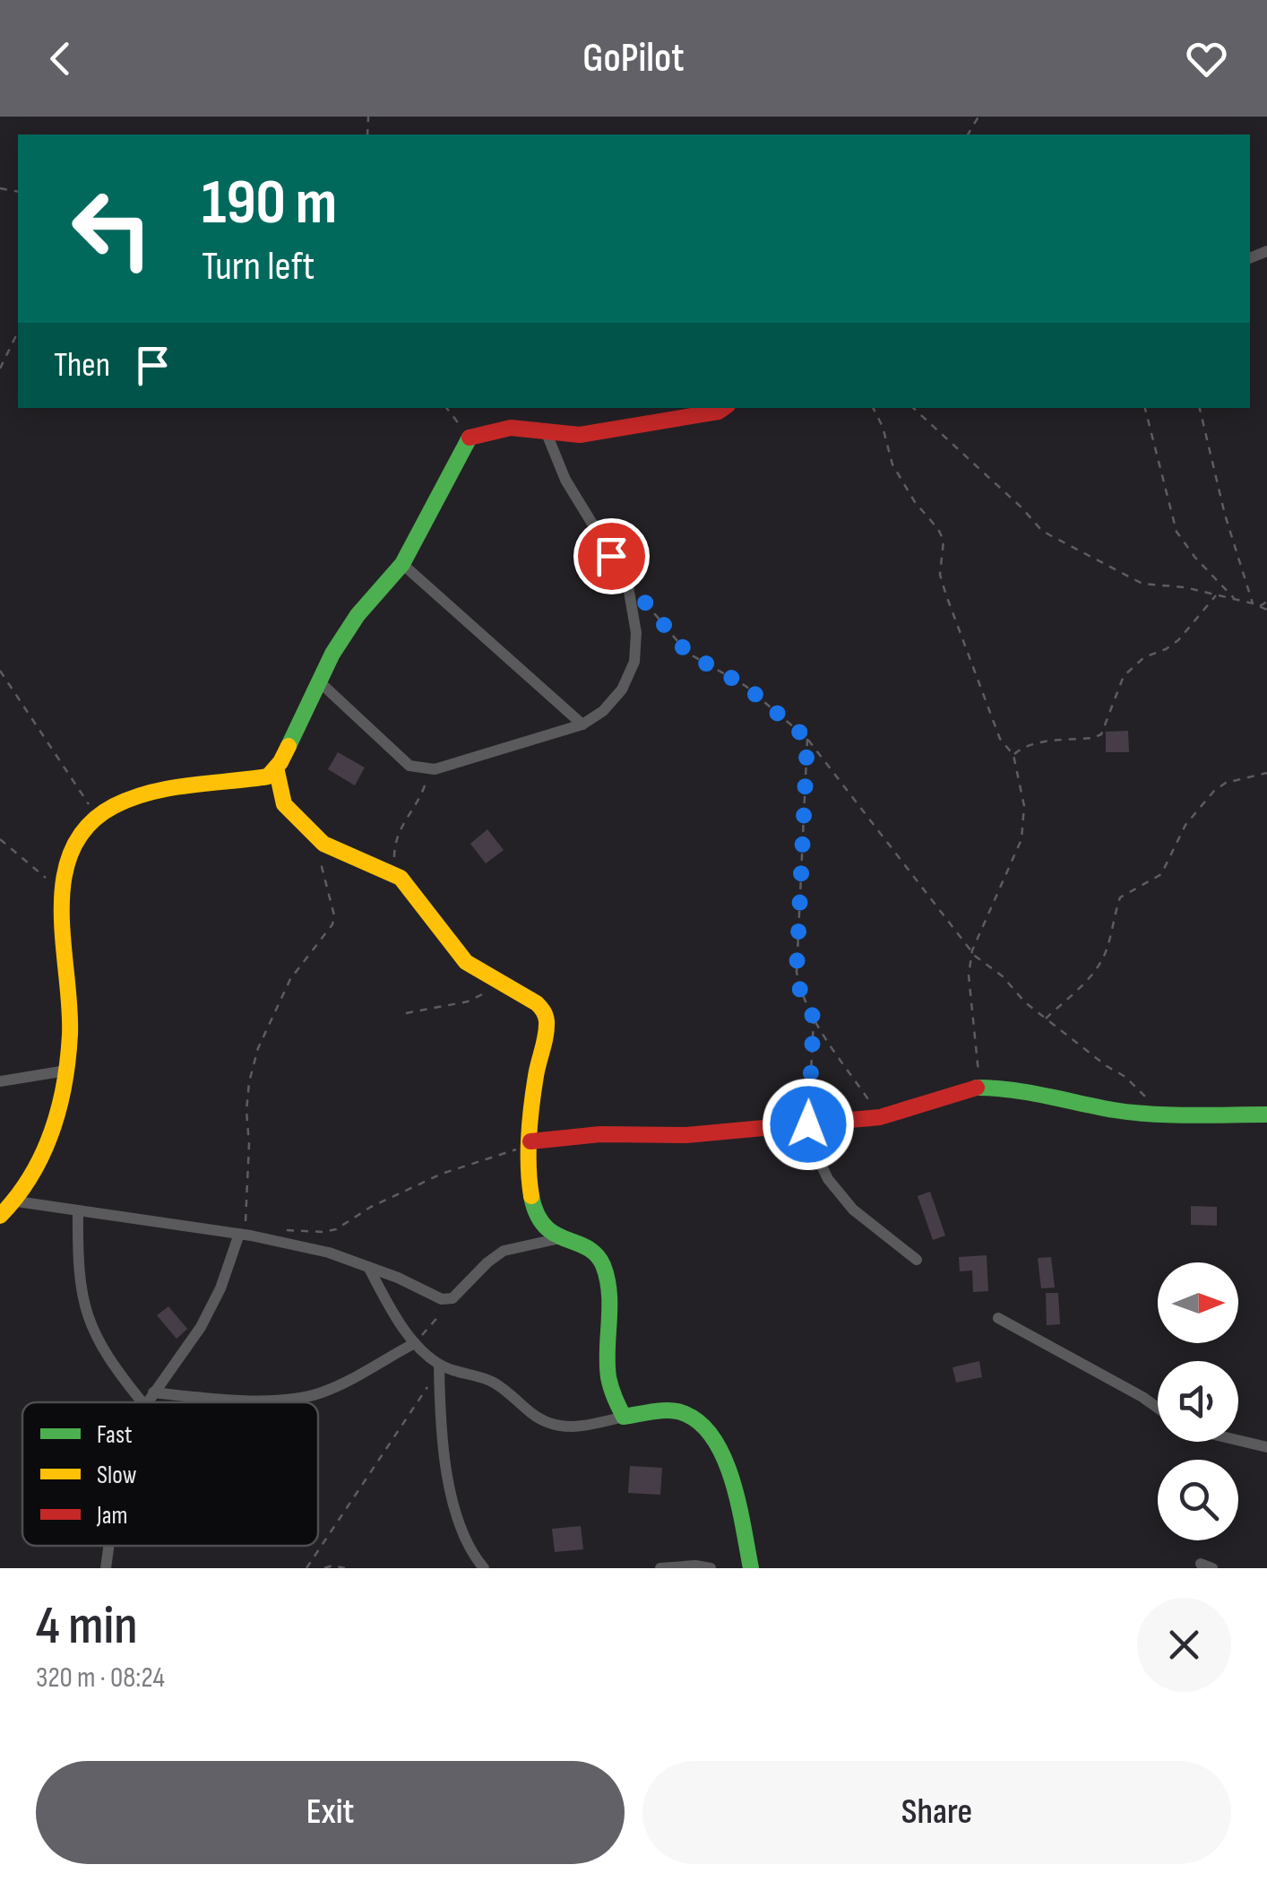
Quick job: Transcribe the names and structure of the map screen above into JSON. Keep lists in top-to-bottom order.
{
  "legend": ["Fast", "Slow", "Jam"],
  "north": "right",
  "page": {
    "header": "GoPilot",
    "turn": ["190 m", "Turn left"],
    "then": "Then",
    "heading": ["4 min", "320 m · 08:24"],
    "buttons": ["Exit", "Share"]
  }
}
